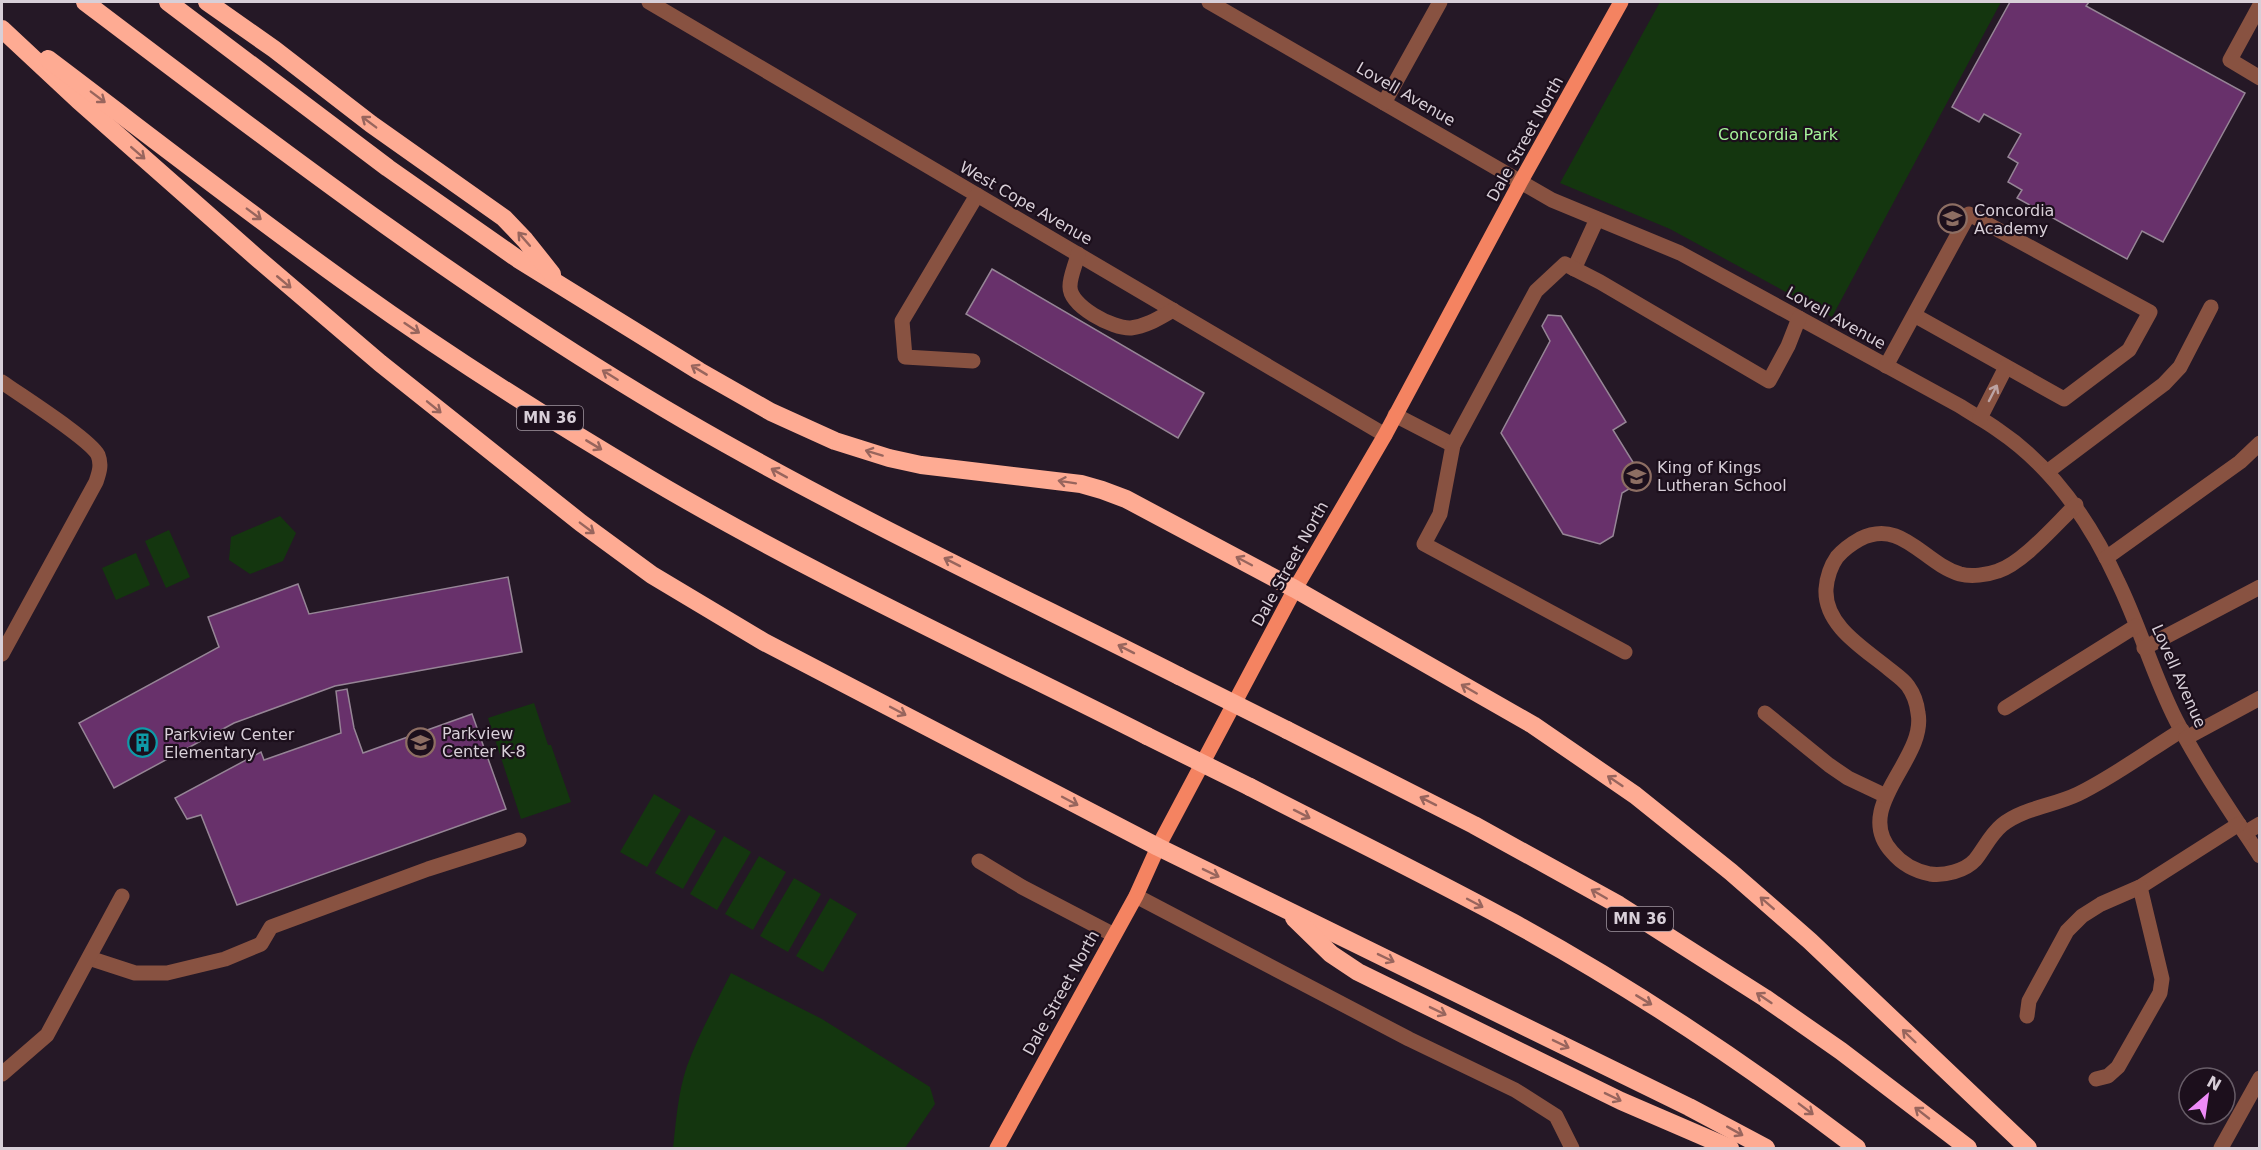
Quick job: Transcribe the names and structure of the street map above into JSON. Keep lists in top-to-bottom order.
{
  "streets": {
    "highway": ["MN 36"],
    "main road": ["Dale Street North"],
    "street": ["Lovell Avenue", "West Cope Avenue"]
  },
  "crossings": [
    ["Lovell Avenue", "Dale Street North"],
    ["Dale Street North", "West Cope Avenue"]
  ],
  "parks": ["Concordia Park"],
  "places": {
    "school or university": ["Concordia Academy", "King of Kings Lutheran School", "Parkview Center K-8"],
    "building": ["Parkview Center Elementary"]
  },
  "north": "top right"
}
